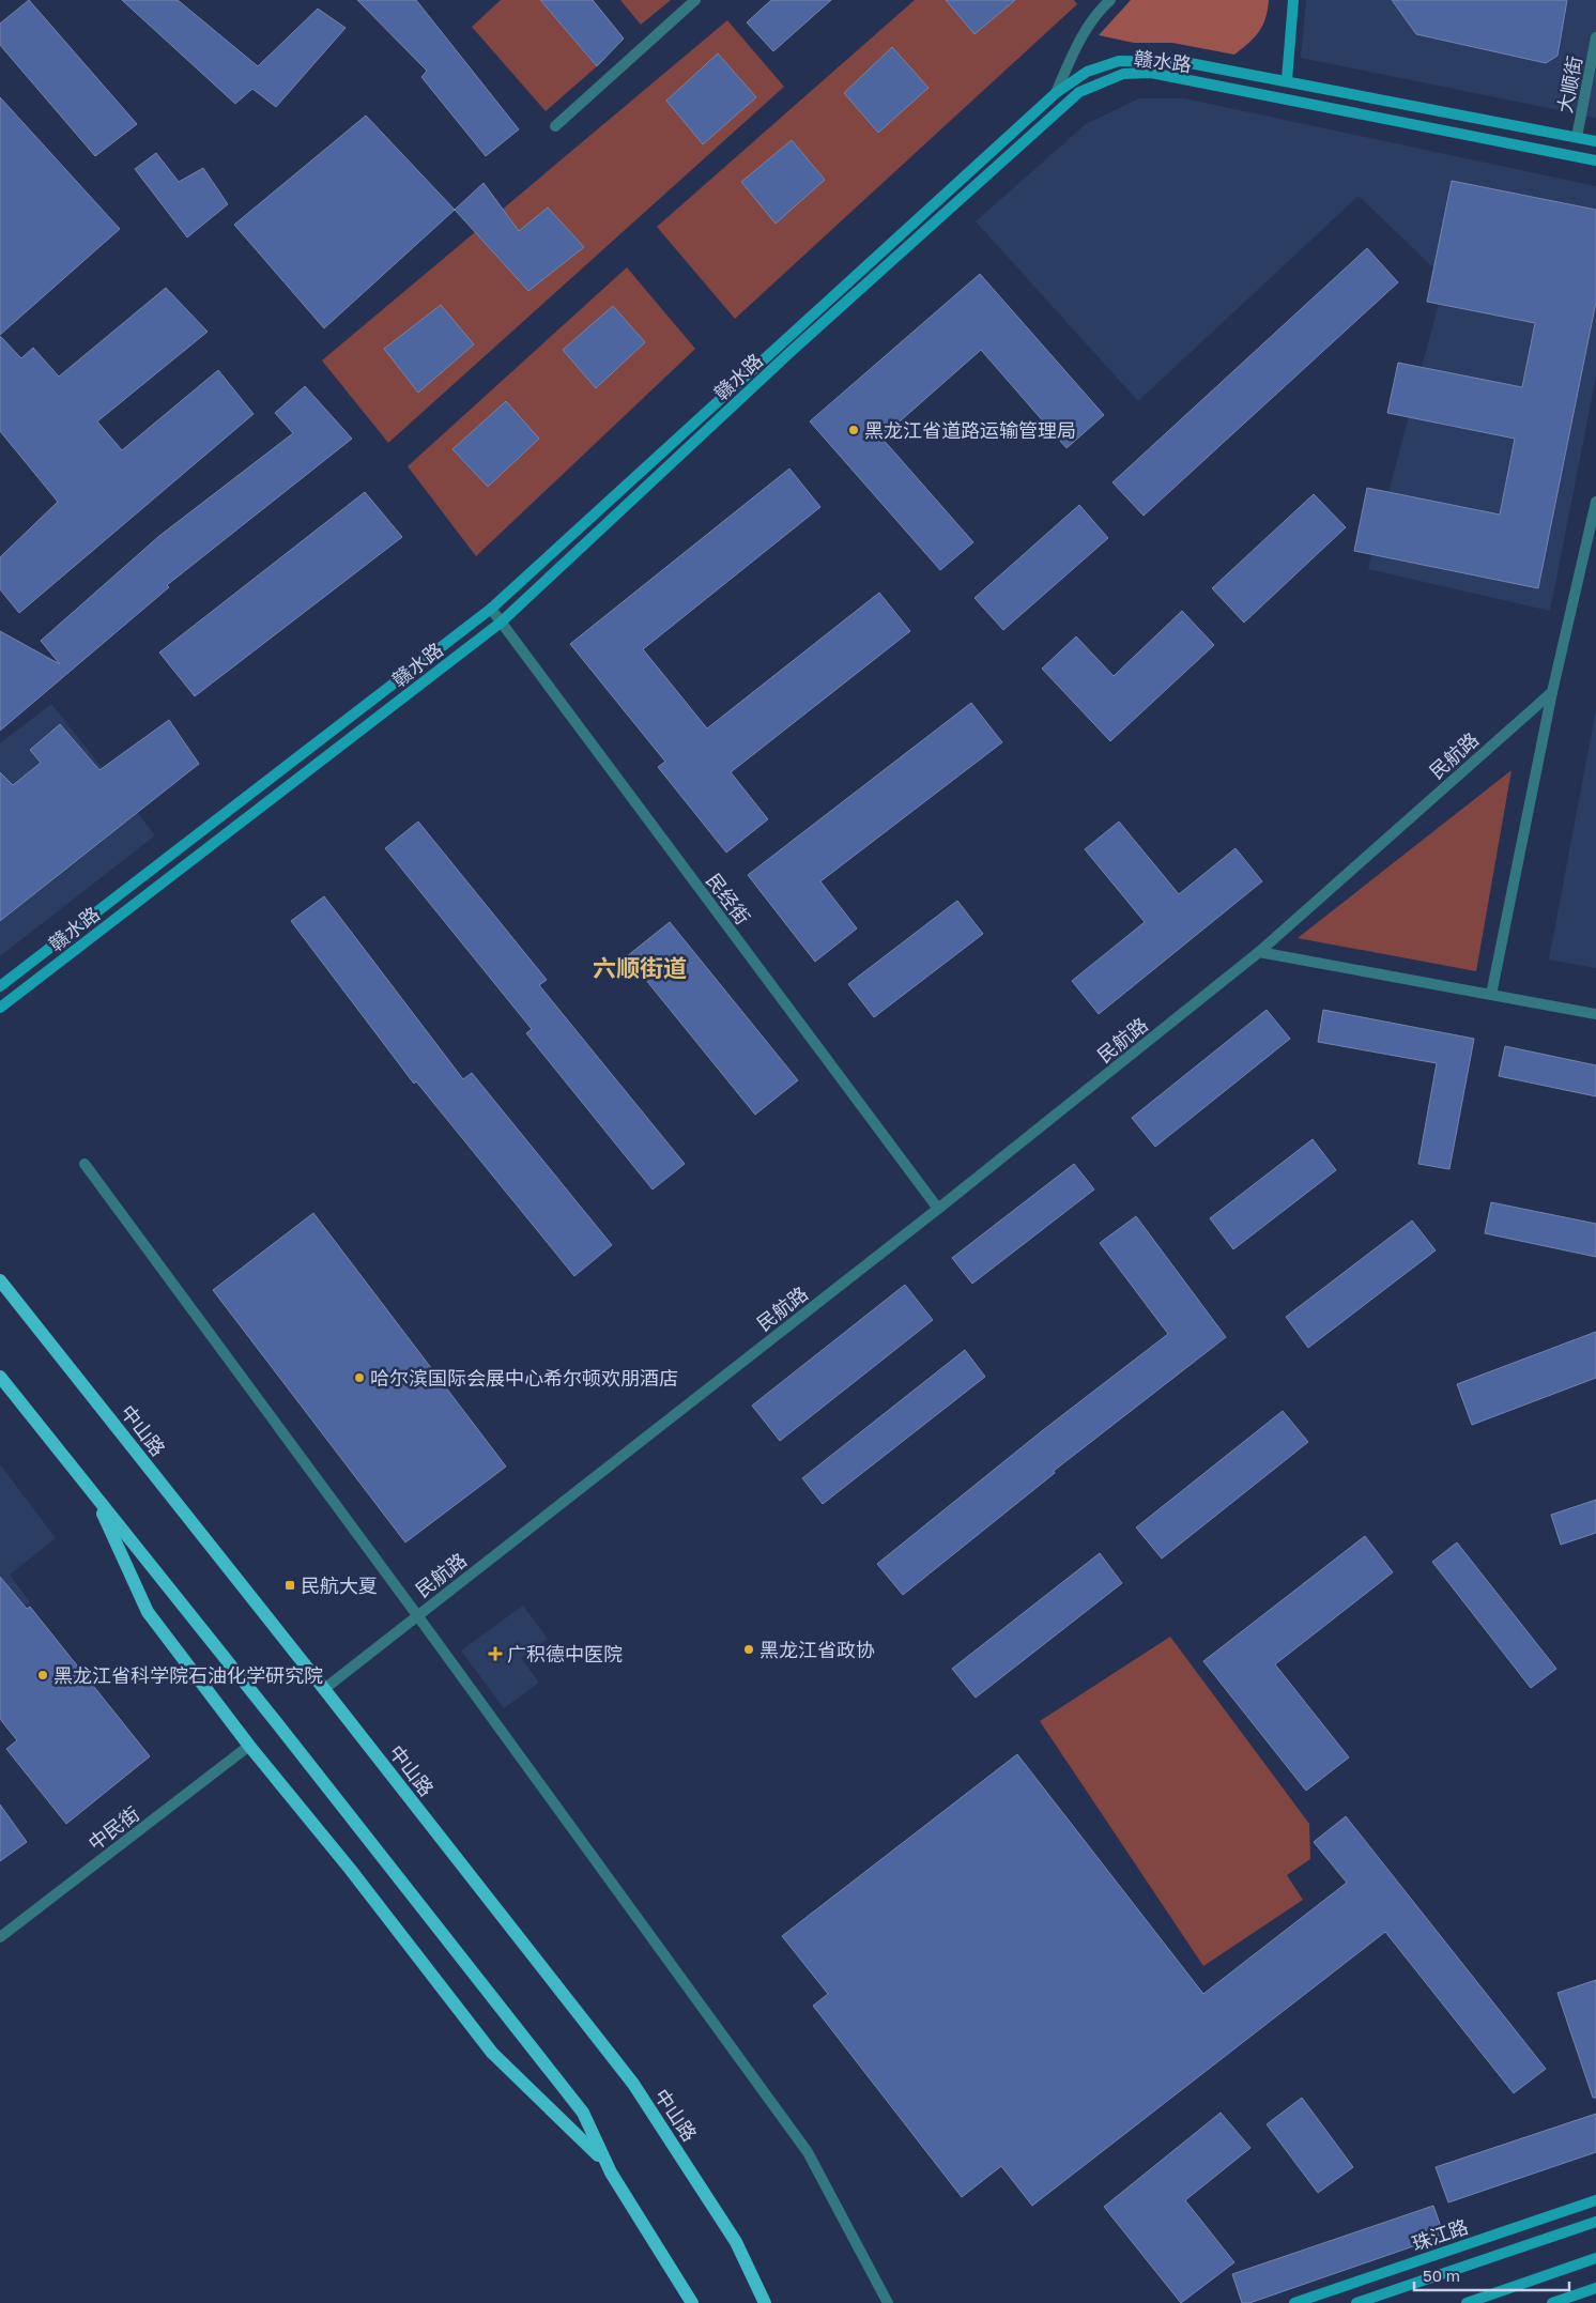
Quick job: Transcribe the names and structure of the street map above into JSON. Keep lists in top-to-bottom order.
{
  "streets": {
    "main road": ["赣水路", "中山路", "珠江路"],
    "street": [
      "大顺街",
      "民航路",
      "民经街",
      "中民街"
    ]
  },
  "crossings": [
    ["赣水路", "大顺街"],
    ["赣水路", "民经街"],
    ["民航路", "民经街"],
    ["民航路", "中山路"]
  ],
  "districts": ["六顺街道"],
  "places": {
    "other": [
      "黑龙江省道路运输管理局",
      "哈尔滨国际会展中心希尔顿欢朋酒店",
      "黑龙江省政协",
      "黑龙江省科学院石油化学研究院"
    ],
    "transit": ["民航大夏"],
    "health": ["广积德中医院"]
  },
  "scale_bar": "50 m"
}
